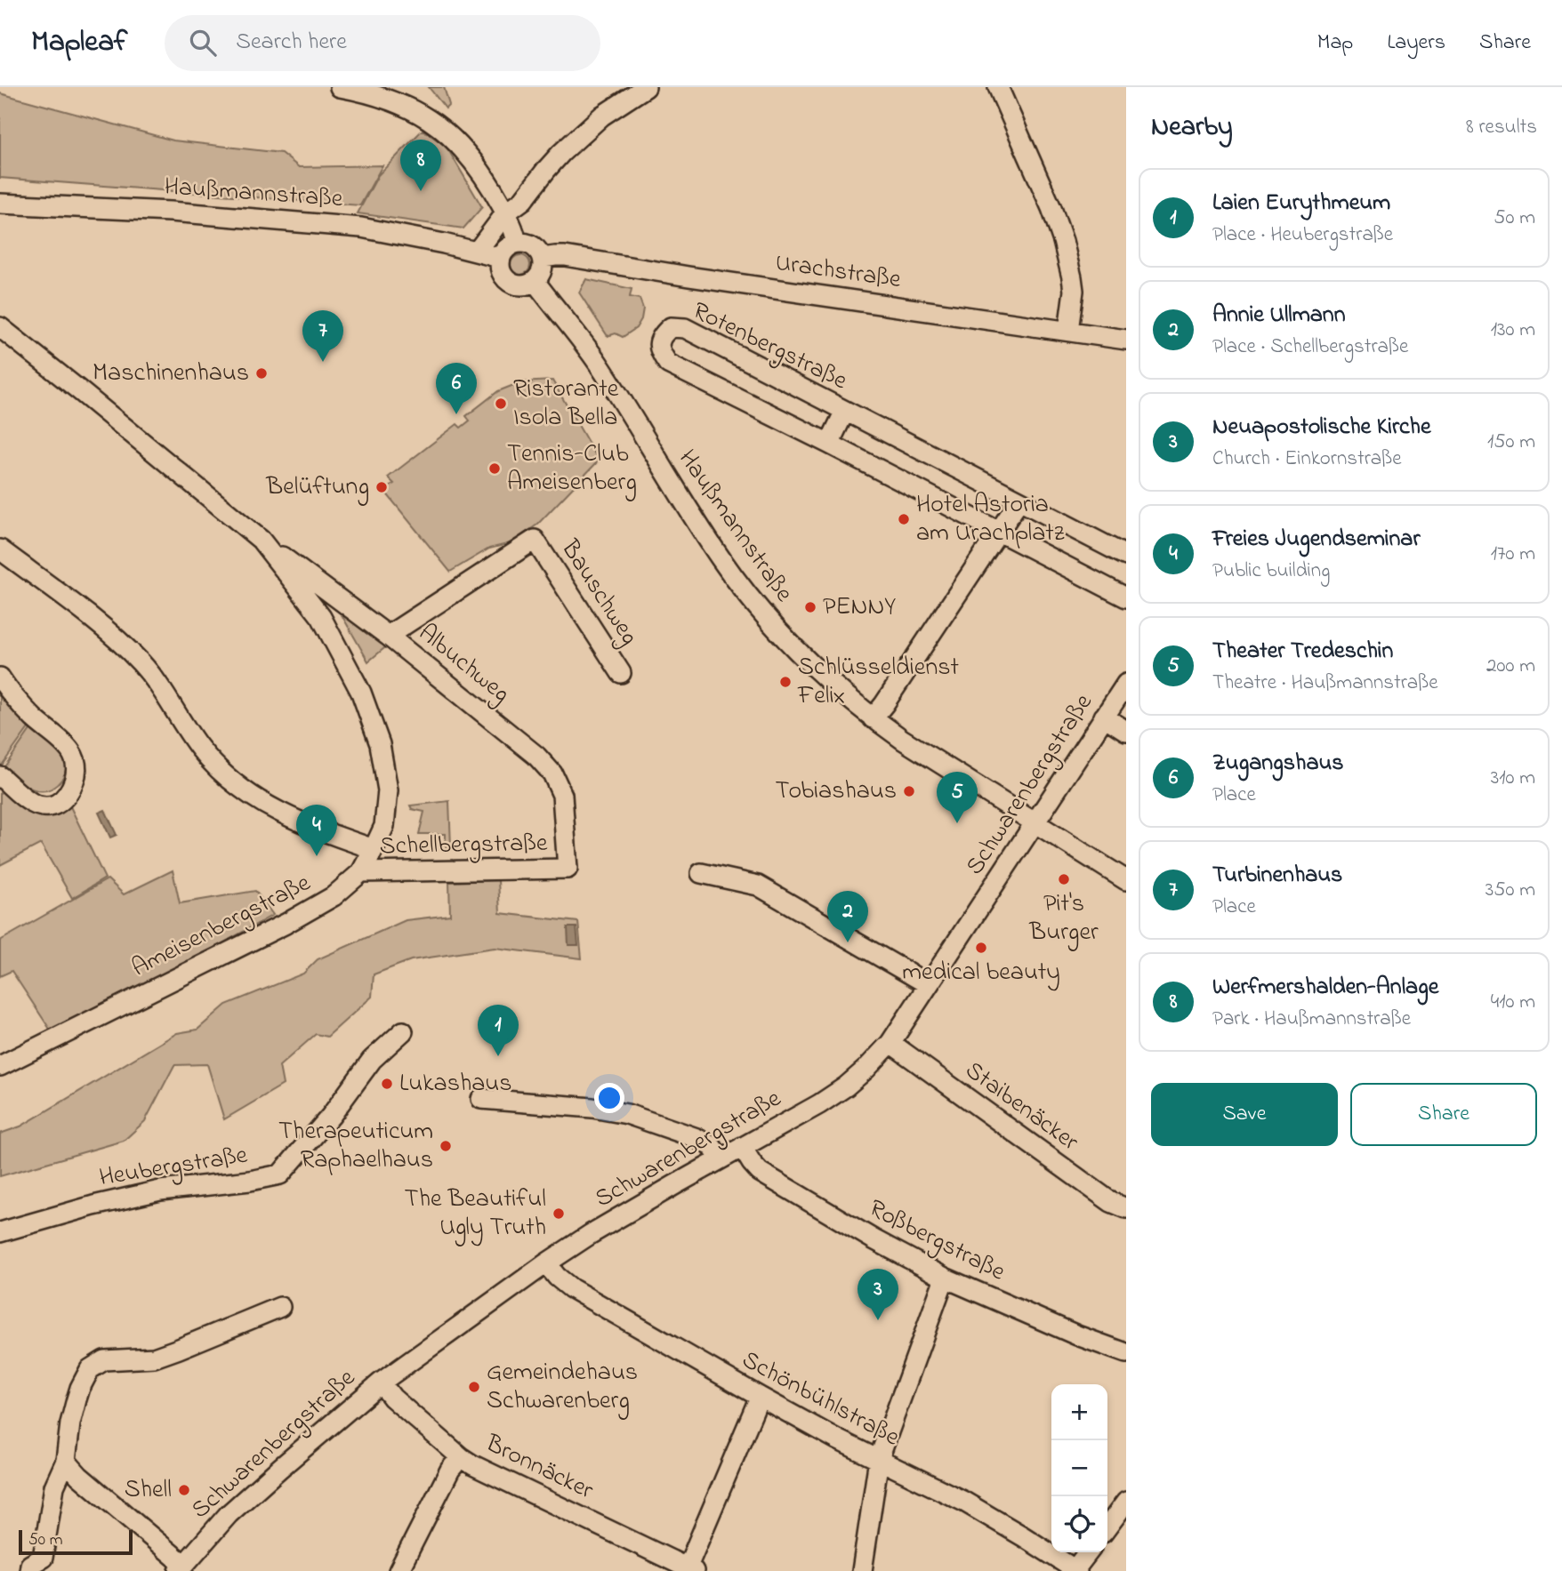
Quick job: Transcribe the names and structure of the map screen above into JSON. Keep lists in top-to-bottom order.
{
  "streets": {
    "street": [
      "Haußmannstraße",
      "Urachstraße",
      "Rotenbergstraße",
      "Bauschweg",
      "Albuchweg",
      "Schwarenbergstraße",
      "Schellbergstraße",
      "Ameisenbergstraße",
      "Staibenäcker",
      "Heubergstraße",
      "Roßbergstraße",
      "Schönbühlstraße",
      "Bronnäcker"
    ]
  },
  "crossings": [
    ["Haußmannstraße", "Urachstraße"],
    ["Haußmannstraße", "Schwarenbergstraße"],
    ["Bauschweg", "Albuchweg"],
    ["Albuchweg", "Schellbergstraße"],
    ["Albuchweg", "Ameisenbergstraße"],
    ["Schwarenbergstraße", "Staibenäcker"],
    ["Schwarenbergstraße", "Roßbergstraße"],
    ["Schwarenbergstraße", "Schönbühlstraße"],
    ["Schwarenbergstraße", "Bronnäcker"],
    ["Schellbergstraße", "Ameisenbergstraße"]
  ],
  "places": [
    "Maschinenhaus",
    "Ristorante Isola Bella",
    "Tennis-Club Ameisenberg",
    "Belüftung",
    "Hotel Astoria am Urachplatz",
    "PENNY",
    "Schlüsseldienst Felix",
    "Tobiashaus",
    "Pit's Burger",
    "medical beauty",
    "Lukashaus",
    "Therapeuticum Raphaelhaus",
    "The Beautiful Ugly Truth",
    "Gemeindehaus Schwarenberg",
    "Shell"
  ],
  "scale_bar": "50 m",
  "page": {
    "header": "Mapleaf",
    "search": "Search here",
    "nav": ["Map", "Layers", "Share"],
    "heading": ["Nearby", "8 results"],
    "pins": [
      "8",
      "7",
      "6",
      "5",
      "4",
      "2",
      "1",
      "3"
    ],
    "list": [
      {
        "mark": "1",
        "name": "Laien Eurythmeum",
        "note": "Place · Heubergstraße",
        "value": "50 m"
      },
      {
        "mark": "2",
        "name": "Annie Ullmann",
        "note": "Place · Schellbergstraße",
        "value": "130 m"
      },
      {
        "mark": "3",
        "name": "Neuapostolische Kirche",
        "note": "Church · Einkornstraße",
        "value": "150 m"
      },
      {
        "mark": "4",
        "name": "Freies Jugendseminar",
        "note": "Public building",
        "value": "170 m"
      },
      {
        "mark": "5",
        "name": "Theater Tredeschin",
        "note": "Theatre · Haußmannstraße",
        "value": "200 m"
      },
      {
        "mark": "6",
        "name": "Zugangshaus",
        "note": "Place",
        "value": "310 m"
      },
      {
        "mark": "7",
        "name": "Turbinenhaus",
        "note": "Place",
        "value": "350 m"
      },
      {
        "mark": "8",
        "name": "Werfmershalden-Anlage",
        "note": "Park · Haußmannstraße",
        "value": "410 m"
      }
    ],
    "buttons": ["Save", "Share"],
    "map_buttons": ["+", "−"],
    "scale": "50 m"
  }
}
